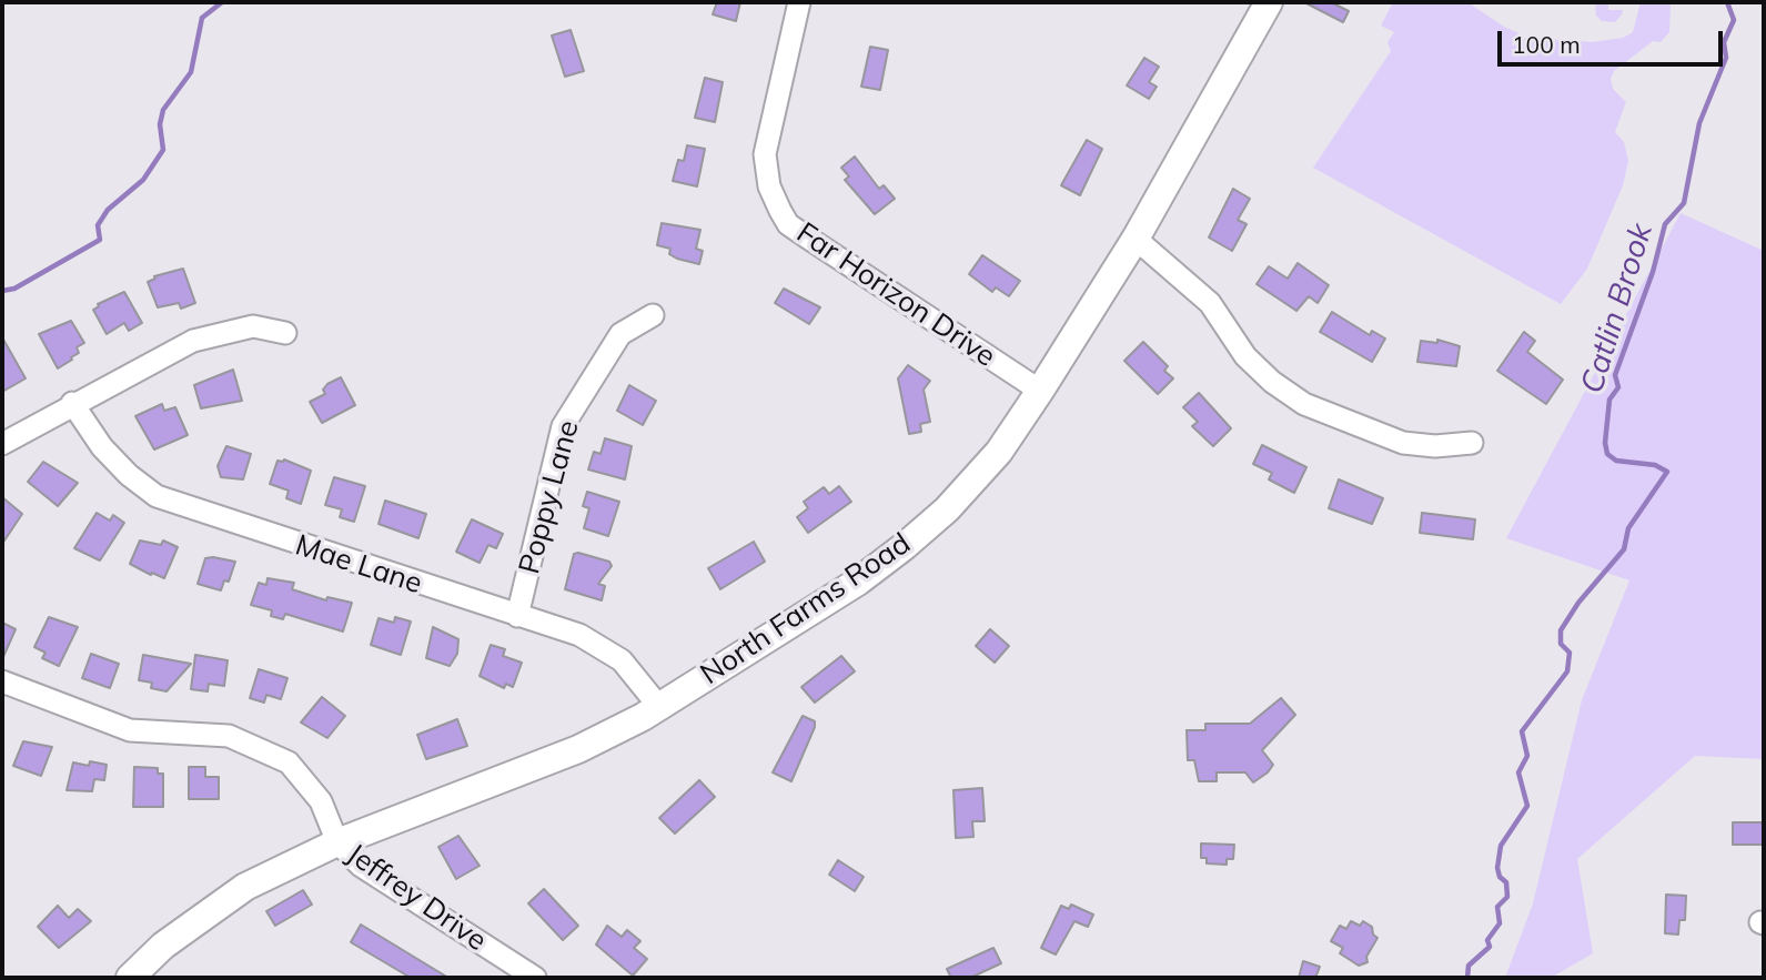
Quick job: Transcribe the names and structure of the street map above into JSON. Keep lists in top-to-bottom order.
{
  "streets": {
    "main road": ["North Farms Road"],
    "street": [
      "Far Horizon Drive",
      "Poppy Lane",
      "Mae Lane",
      "Jeffrey Drive"
    ]
  },
  "crossings": [
    ["Far Horizon Drive", "North Farms Road"],
    ["Poppy Lane", "Mae Lane"],
    ["Mae Lane", "North Farms Road"],
    ["North Farms Road", "Jeffrey Drive"]
  ],
  "water": ["Catlin Brook"],
  "scale_bar": "100 m"
}
